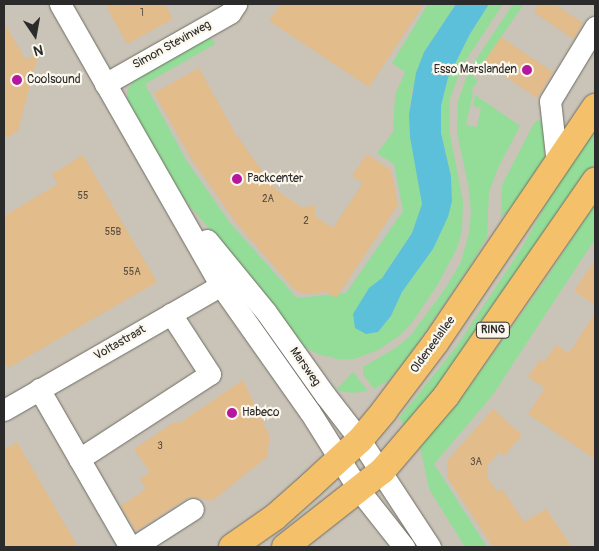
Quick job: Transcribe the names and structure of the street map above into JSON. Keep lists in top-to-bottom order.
{
  "streets": {
    "main road": ["RING", "Oldeneelallee"],
    "street": ["Simon Stevinweg", "Voltastraat", "Marsweg"]
  },
  "crossings": [
    ["Simon Stevinweg", "Marsweg"],
    ["RING", "Marsweg"],
    ["Voltastraat", "Marsweg"],
    ["Oldeneelallee", "Marsweg"]
  ],
  "places": [
    "Esso Marslanden",
    "Coolsound",
    "Packcenter",
    "Habeco"
  ],
  "house_numbers": [
    "1",
    "55",
    "2A",
    "2",
    "55B",
    "55A",
    "3",
    "3A"
  ],
  "north": "bottom"
}
